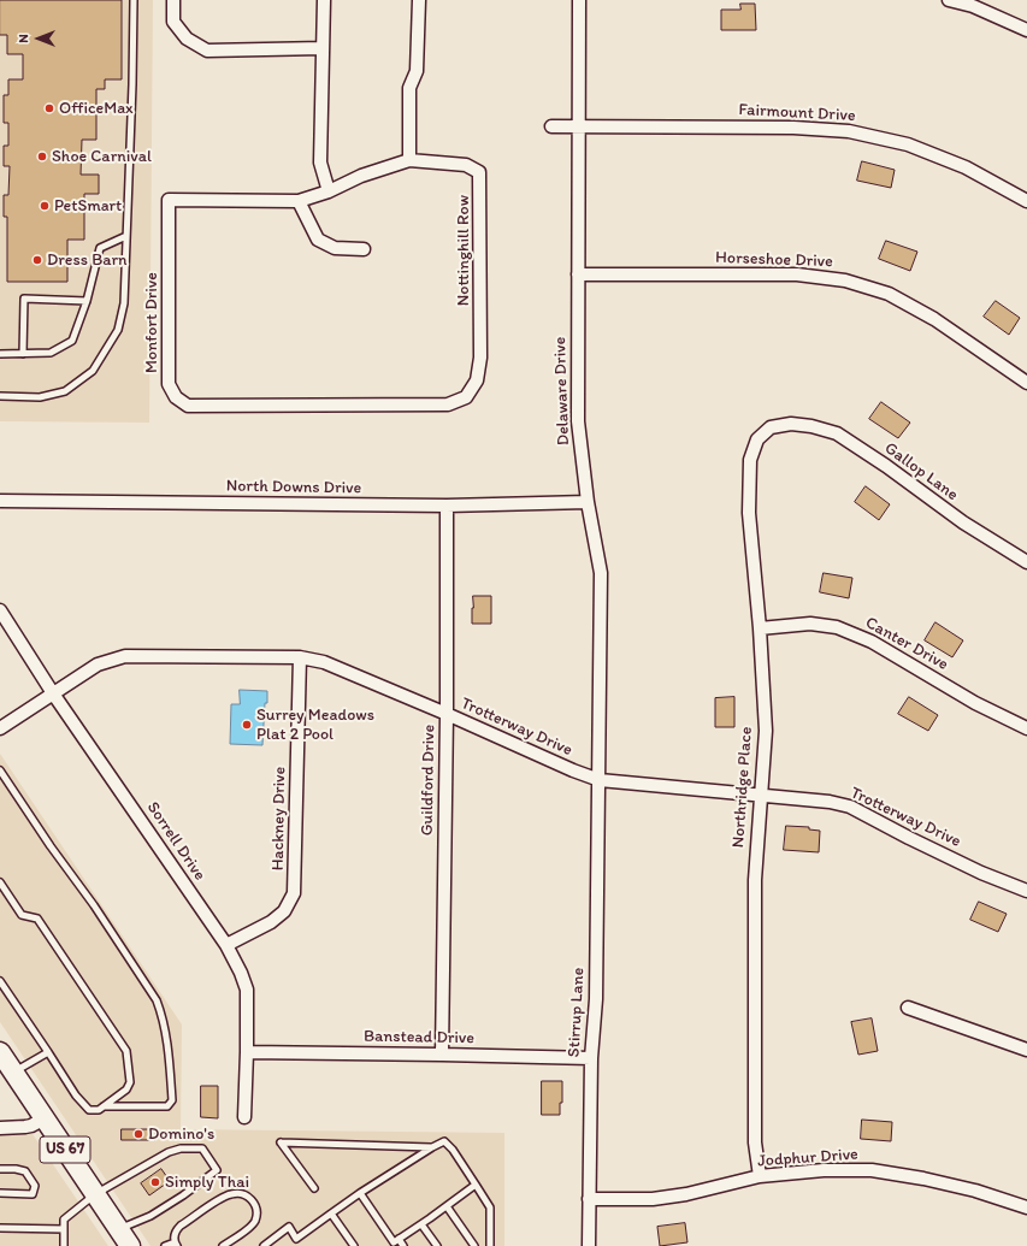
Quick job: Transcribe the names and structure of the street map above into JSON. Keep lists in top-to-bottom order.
{
  "streets": {
    "main road": ["US 67"],
    "street": [
      "Fairmount Drive",
      "Nottinghill Row",
      "Horseshoe Drive",
      "Monfort Drive",
      "Delaware Drive",
      "Gallop Lane",
      "North Downs Drive",
      "Canter Drive",
      "Trotterway Drive",
      "Guildford Drive",
      "Northridge Place",
      "Hackney Drive",
      "Sorrell Drive",
      "Stirrup Lane",
      "Banstead Drive",
      "Jodphur Drive"
    ]
  },
  "crossings": [
    ["Fairmount Drive", "Delaware Drive"],
    ["Nottinghill Row", "Monfort Drive"],
    ["Horseshoe Drive", "Delaware Drive"],
    ["Delaware Drive", "North Downs Drive"],
    ["Delaware Drive", "Trotterway Drive"],
    ["Delaware Drive", "Stirrup Lane"],
    ["Gallop Lane", "Northridge Place"],
    ["North Downs Drive", "Guildford Drive"],
    ["Canter Drive", "Northridge Place"],
    ["Trotterway Drive", "Guildford Drive"],
    ["Trotterway Drive", "Northridge Place"],
    ["Trotterway Drive", "Hackney Drive"],
    ["Trotterway Drive", "Sorrell Drive"],
    ["Trotterway Drive", "Stirrup Lane"],
    ["Guildford Drive", "Banstead Drive"],
    ["Northridge Place", "Jodphur Drive"],
    ["Hackney Drive", "Sorrell Drive"],
    ["Sorrell Drive", "Banstead Drive"],
    ["Stirrup Lane", "Banstead Drive"],
    ["Stirrup Lane", "Jodphur Drive"]
  ],
  "places": [
    "OfficeMax",
    "Shoe Carnival",
    "PetSmart",
    "Dress Barn",
    "Surrey Meadows Plat 2 Pool",
    "Domino's",
    "Simply Thai"
  ],
  "north": "left"
}
